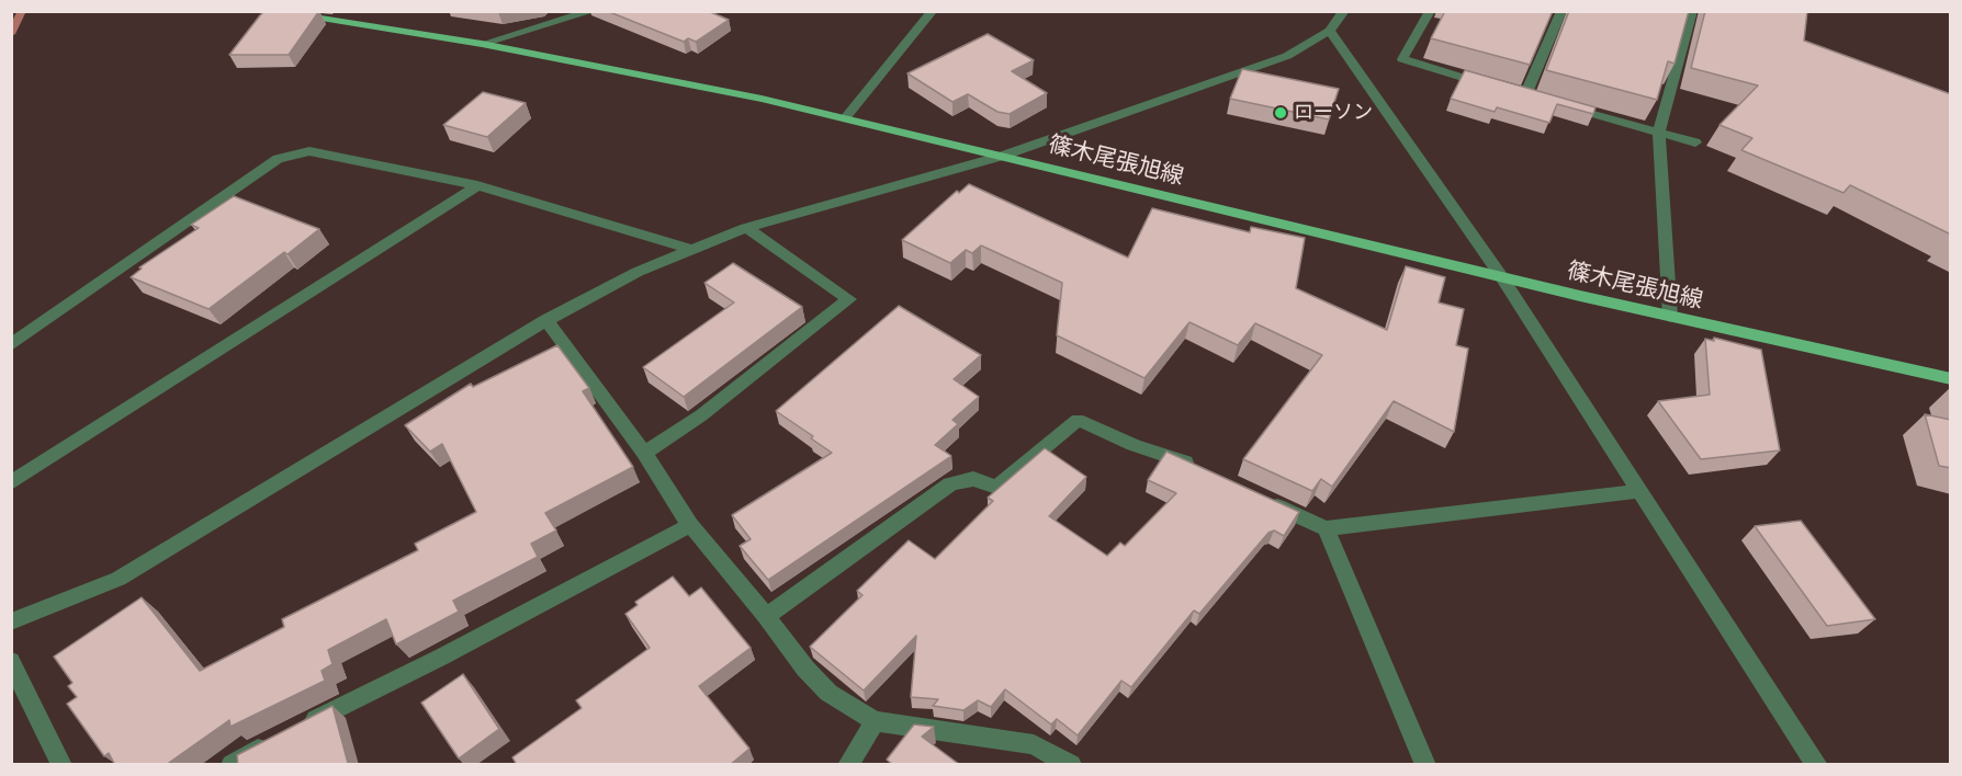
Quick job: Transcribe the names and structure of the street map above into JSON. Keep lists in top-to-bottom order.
{
  "streets": {
    "main road": ["篠木尾張旭線"]
  },
  "places": ["ローソン"]
}
